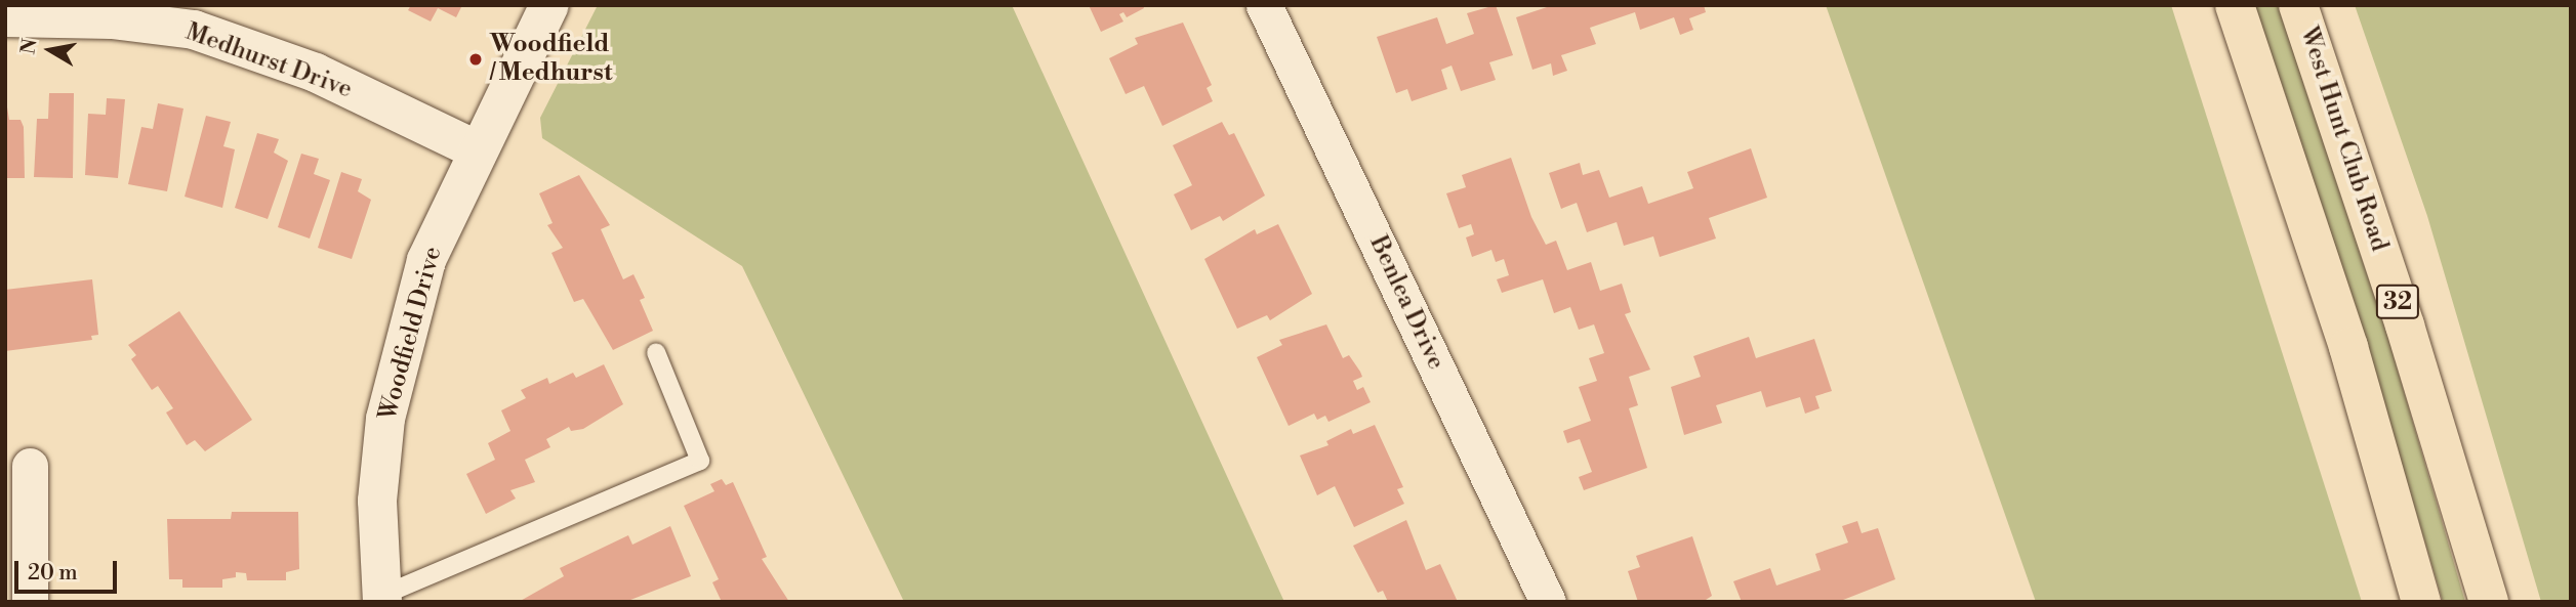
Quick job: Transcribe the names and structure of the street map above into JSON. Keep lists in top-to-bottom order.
{
  "streets": {
    "main road": ["West Hunt Club Road", "32"],
    "street": ["Medhurst Drive", "Benlea Drive", "Woodfield Drive"]
  },
  "crossings": [
    ["Medhurst Drive", "Woodfield Drive"]
  ],
  "places": ["Woodfield / Medhurst"],
  "scale_bar": "20 m",
  "north": "left"
}
